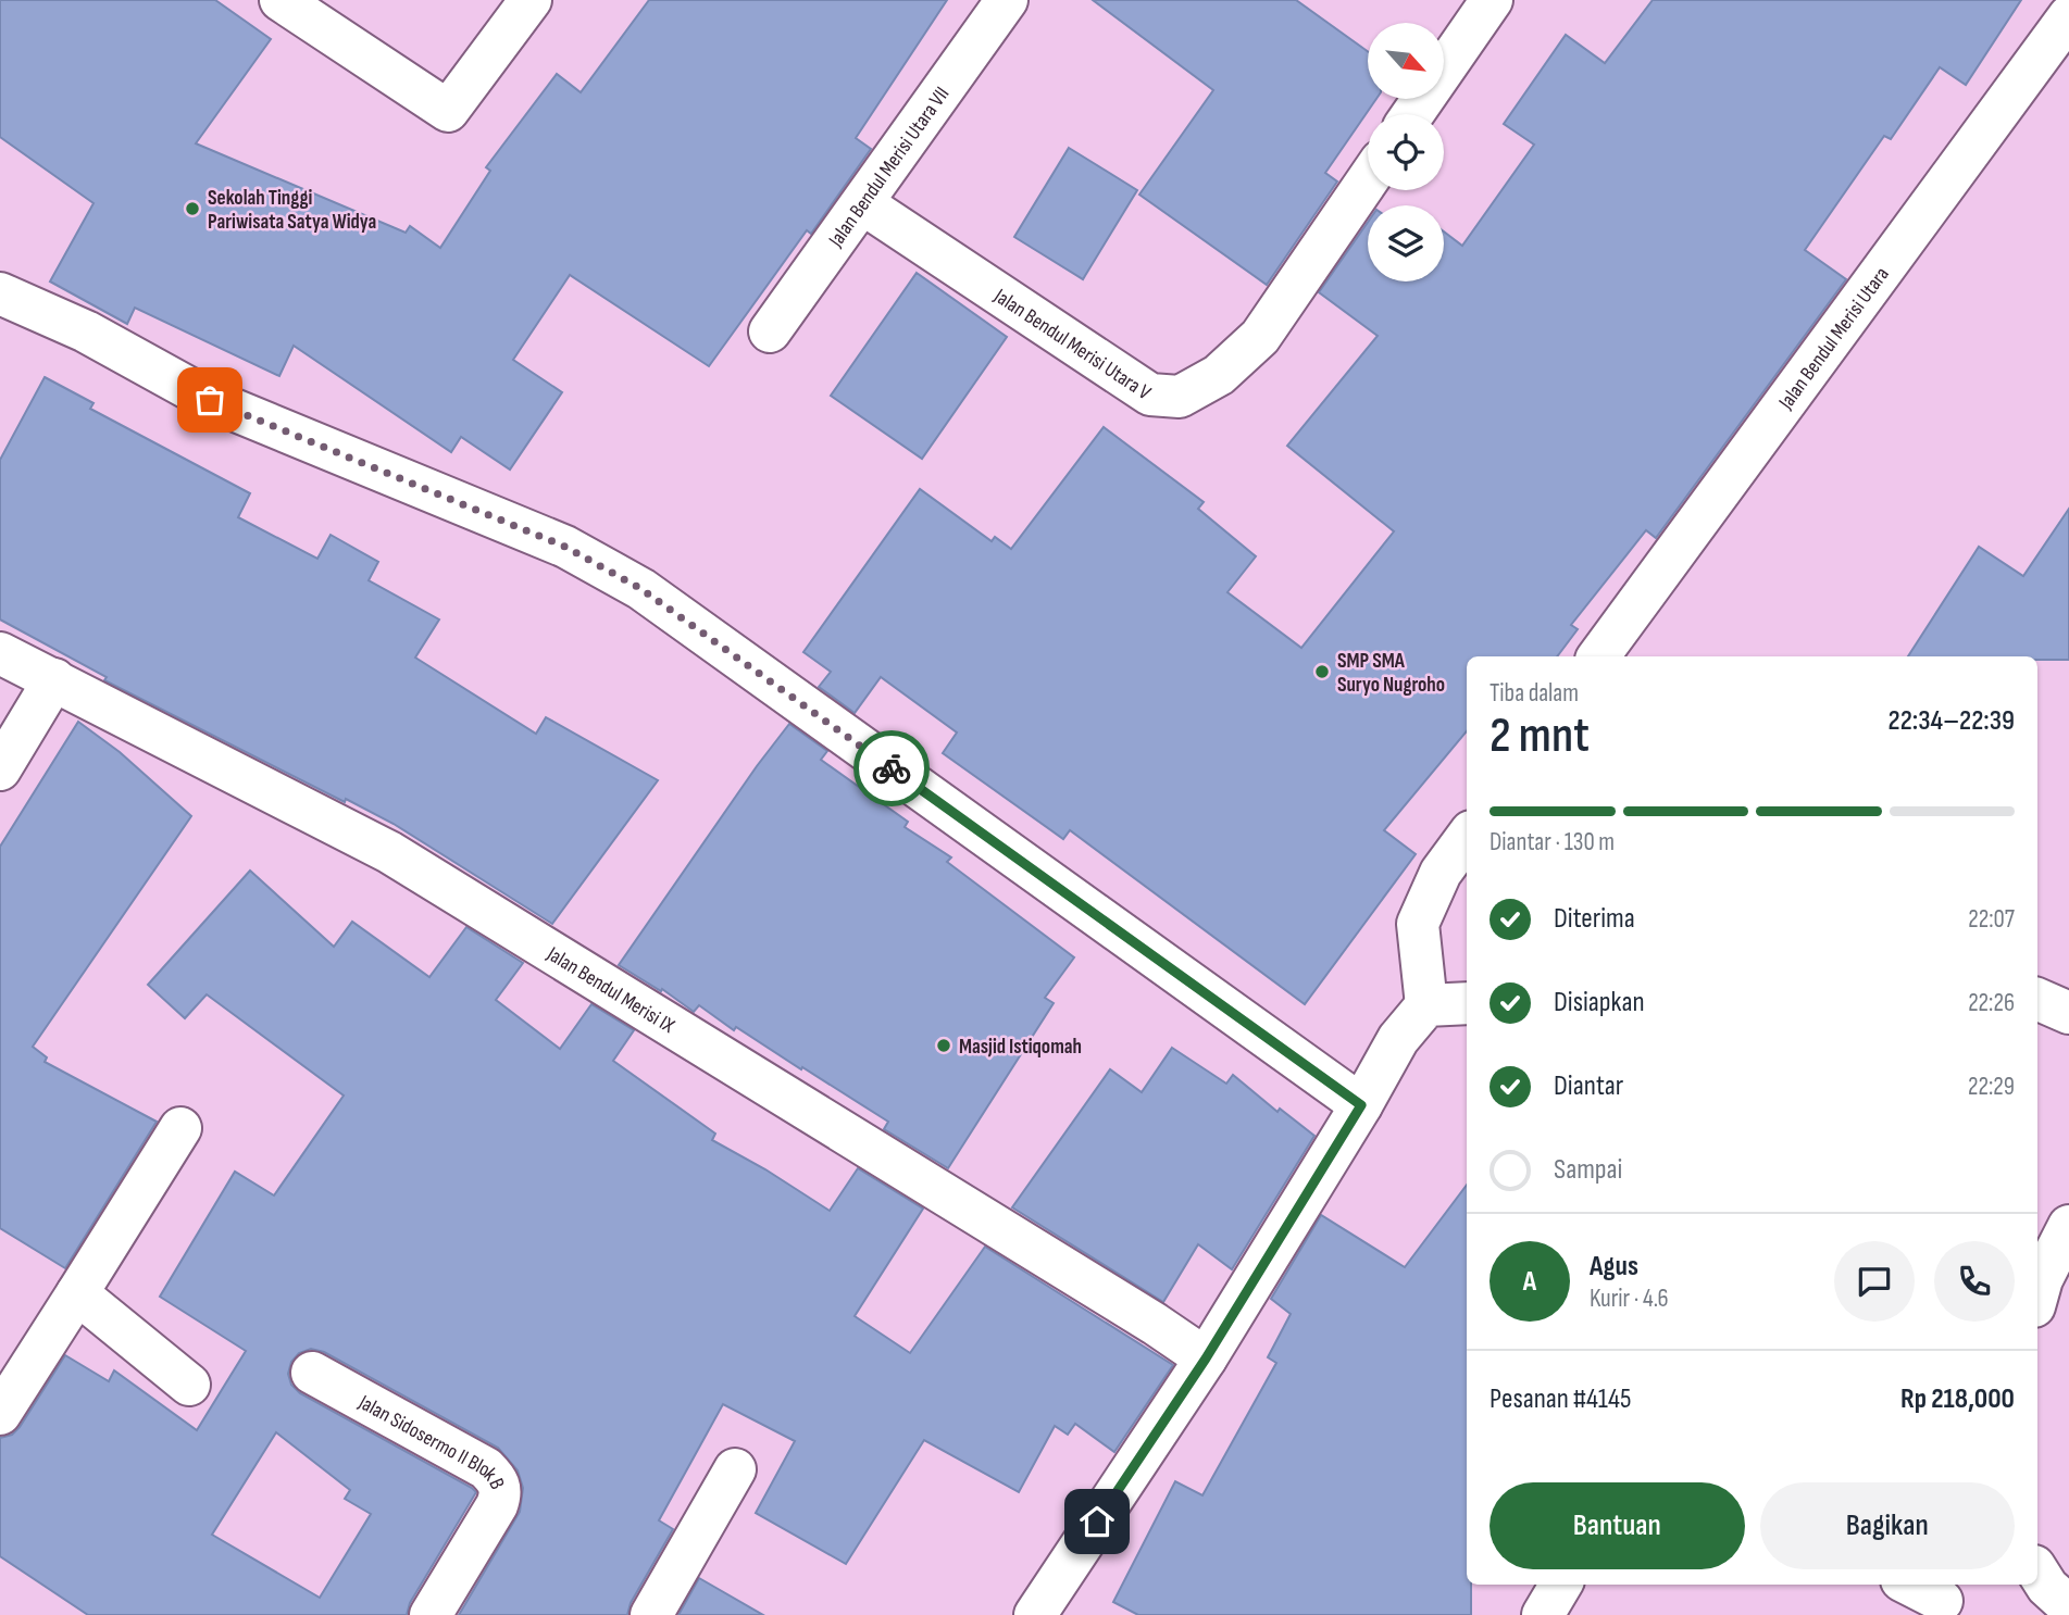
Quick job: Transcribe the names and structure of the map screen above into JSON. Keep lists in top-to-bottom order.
{
  "streets": {
    "street": [
      "Jalan Bendul Merisi Utara VII",
      "Jalan Bendul Merisi Utara",
      "Jalan Bendul Merisi Utara V",
      "Jalan Bendul Merisi IX",
      "Jalan Sidosermo II Blok B"
    ]
  },
  "crossings": [
    ["Jalan Bendul Merisi Utara VII", "Jalan Bendul Merisi Utara V"]
  ],
  "places": ["Sekolah Tinggi Pariwisata Satya Widya", "SMP SMA Suryo Nugroho", "Masjid Istiqomah"],
  "north": "bottom right",
  "page": {
    "heading": ["2 mnt", "Tiba dalam", "22:34–22:39"],
    "panel": [
      "Agus",
      "Kurir · 4.6",
      "Pesanan #4145",
      "Rp 218,000"
    ],
    "bar": "Diantar · 130 m",
    "list": [
      ["Diterima", "22:07"],
      ["Disiapkan", "22:26"],
      ["Diantar", "22:29"],
      "Sampai"
    ],
    "round": "A",
    "buttons": ["Bantuan", "Bagikan"]
  }
}
